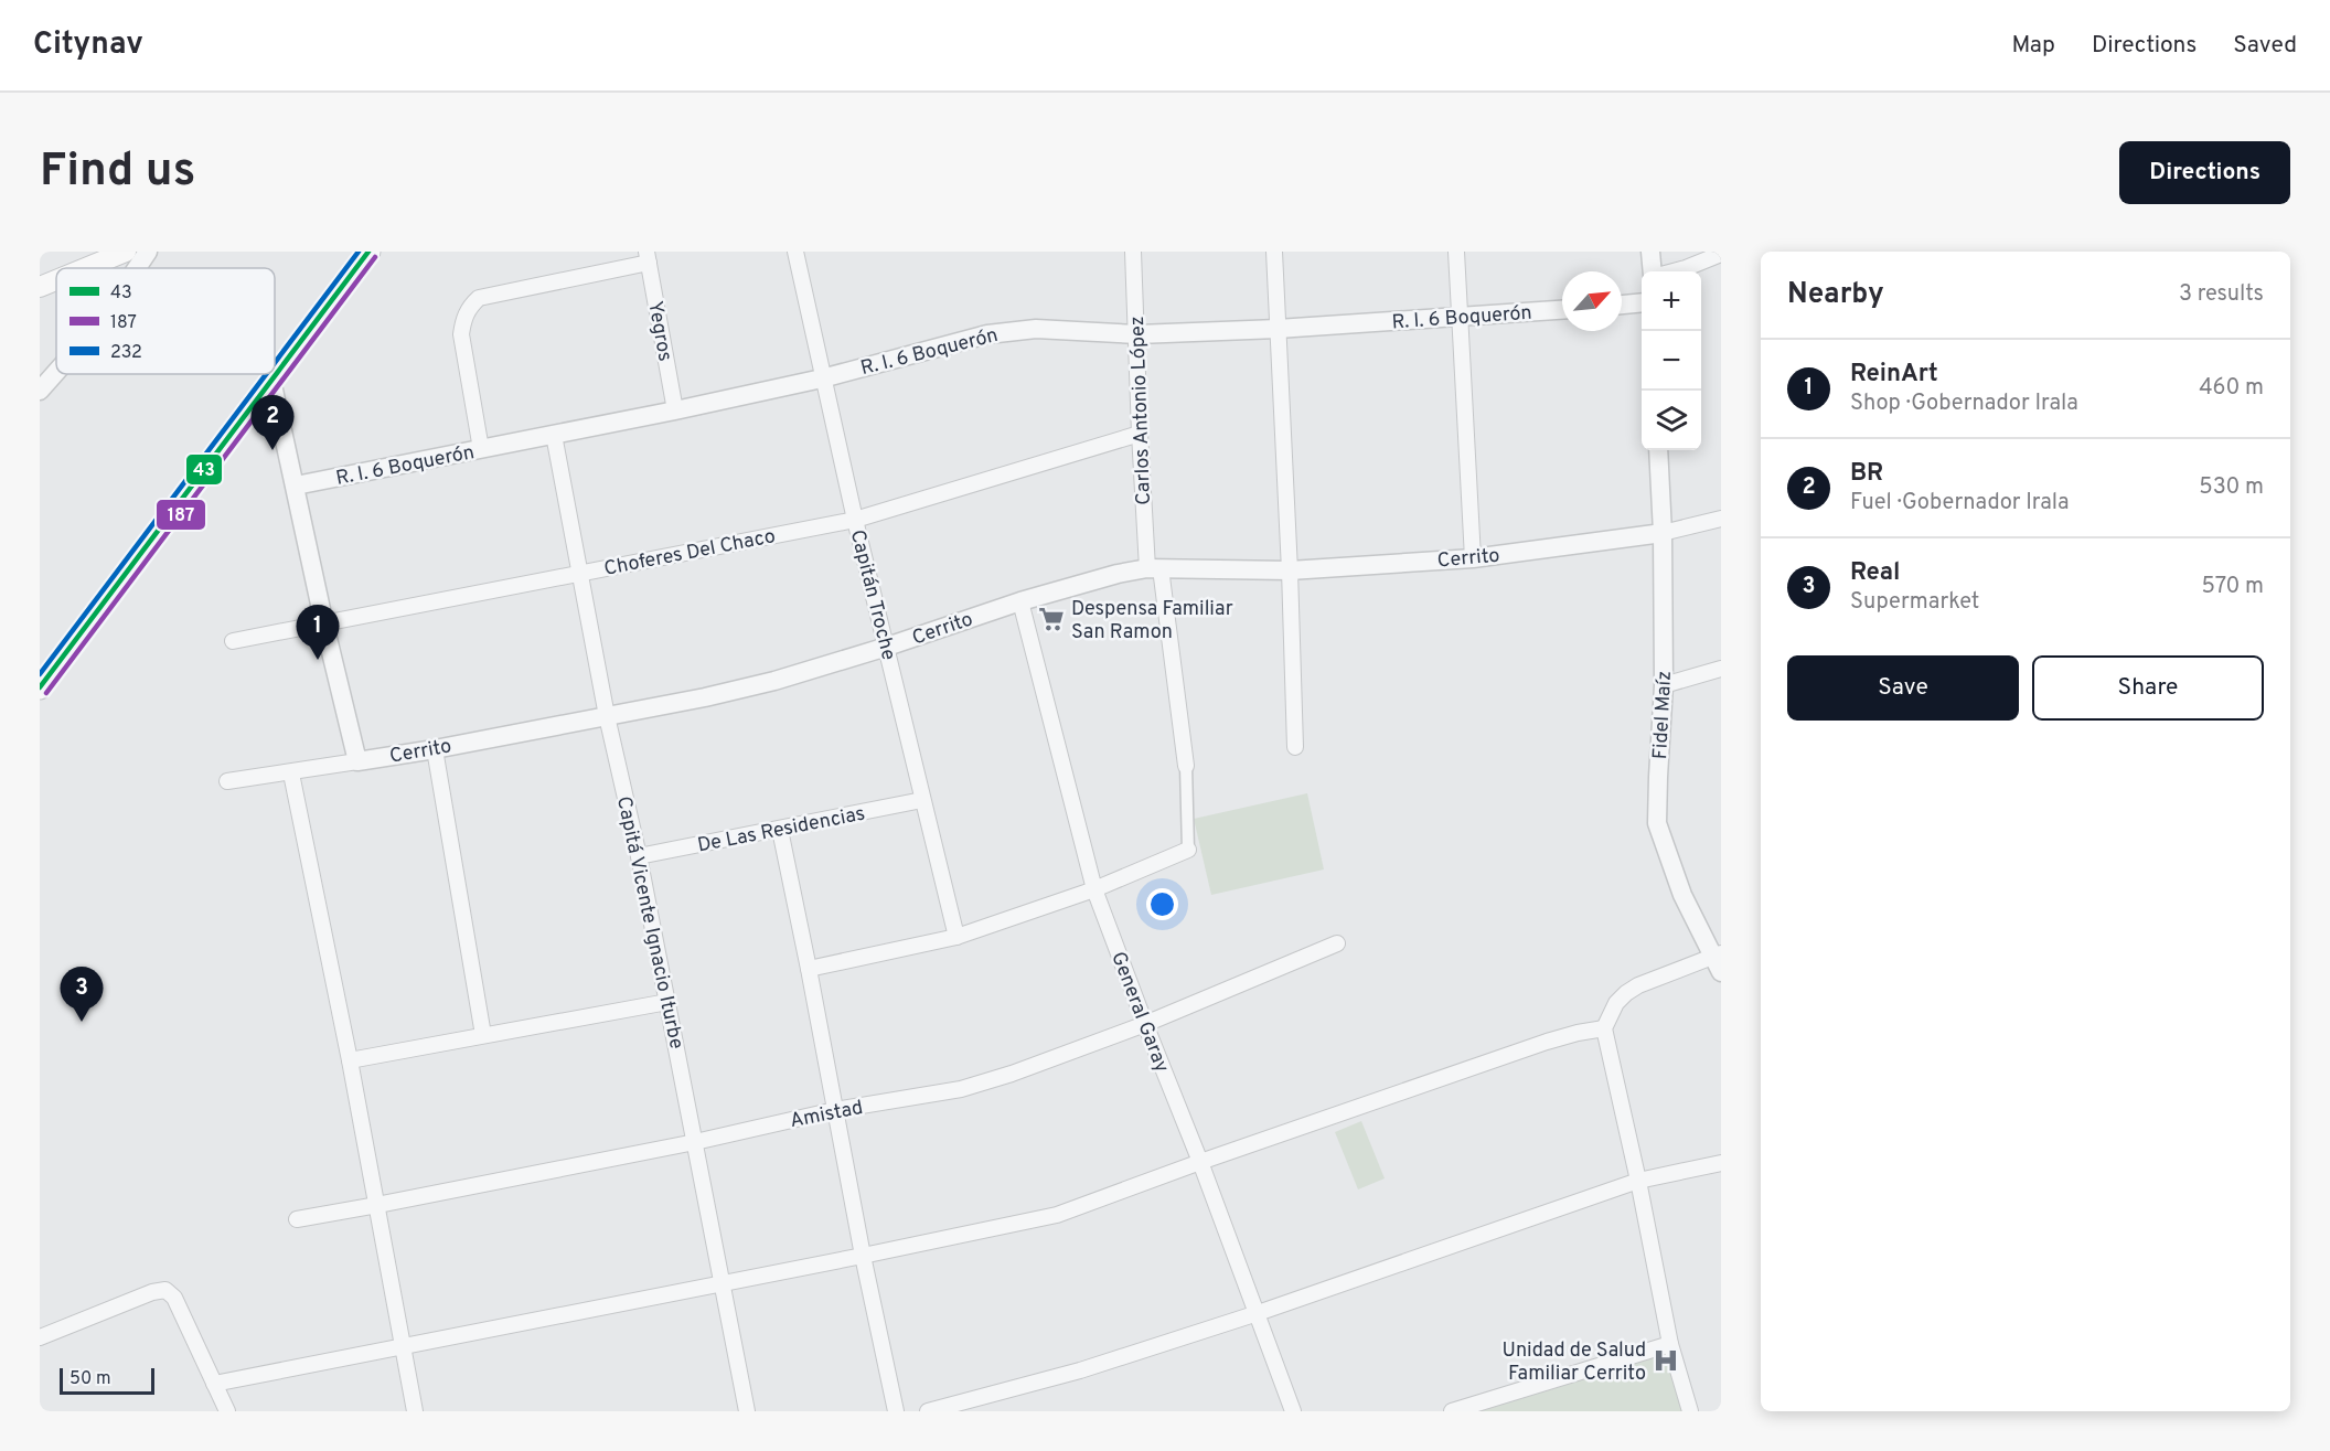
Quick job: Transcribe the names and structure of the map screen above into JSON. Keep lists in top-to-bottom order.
{
  "streets": {
    "street": [
      "R. I. 6 Boquerón",
      "Yegros",
      "Carlos Antonio López",
      "Choferes Del Chaco",
      "Cerrito",
      "Capitán Troche",
      "Fidel Maíz",
      "De Las Residencias",
      "Capitá Vicente Ignacio Iturbe",
      "General Garay",
      "Amistad"
    ]
  },
  "crossings": [
    ["R. I. 6 Boquerón", "Yegros"],
    ["R. I. 6 Boquerón", "Carlos Antonio López"],
    ["R. I. 6 Boquerón", "Capitán Troche"],
    ["R. I. 6 Boquerón", "Capitá Vicente Ignacio Iturbe"],
    ["Carlos Antonio López", "Choferes Del Chaco"],
    ["Carlos Antonio López", "Cerrito"],
    ["Choferes Del Chaco", "Capitán Troche"],
    ["Choferes Del Chaco", "Capitá Vicente Ignacio Iturbe"],
    ["Cerrito", "Capitán Troche"],
    ["Cerrito", "Fidel Maíz"],
    ["Cerrito", "Capitá Vicente Ignacio Iturbe"],
    ["Cerrito", "General Garay"],
    ["Capitán Troche", "De Las Residencias"],
    ["De Las Residencias", "Capitá Vicente Ignacio Iturbe"],
    ["Capitá Vicente Ignacio Iturbe", "Amistad"],
    ["General Garay", "Amistad"]
  ],
  "places": {
    "supermarket": ["Despensa Familiar San Ramon"],
    "hospital": ["Unidad de Salud Familiar Cerrito"]
  },
  "lines": ["transit line 43", "transit line 232", "transit line 187"],
  "legend": ["43", "187", "232"],
  "scale_bar": "50 m",
  "north": "top right",
  "page": {
    "header": "Citynav",
    "nav": ["Map", "Directions", "Saved"],
    "buttons": [
      "Directions",
      ["Save", "Share"]
    ],
    "title": "Find us",
    "heading": ["Nearby", "3 results"],
    "map_buttons": ["+", "−"],
    "list": [
      {
        "mark": "1",
        "name": "ReinArt",
        "note": "Shop · Gobernador Irala",
        "value": "460 m"
      },
      {
        "mark": "2",
        "name": "BR",
        "note": "Fuel · Gobernador Irala",
        "value": "530 m"
      },
      {
        "mark": "3",
        "name": "Real",
        "note": "Supermarket",
        "value": "570 m"
      }
    ],
    "pins": ["2", "1", "3"],
    "scale": "50 m"
  }
}
